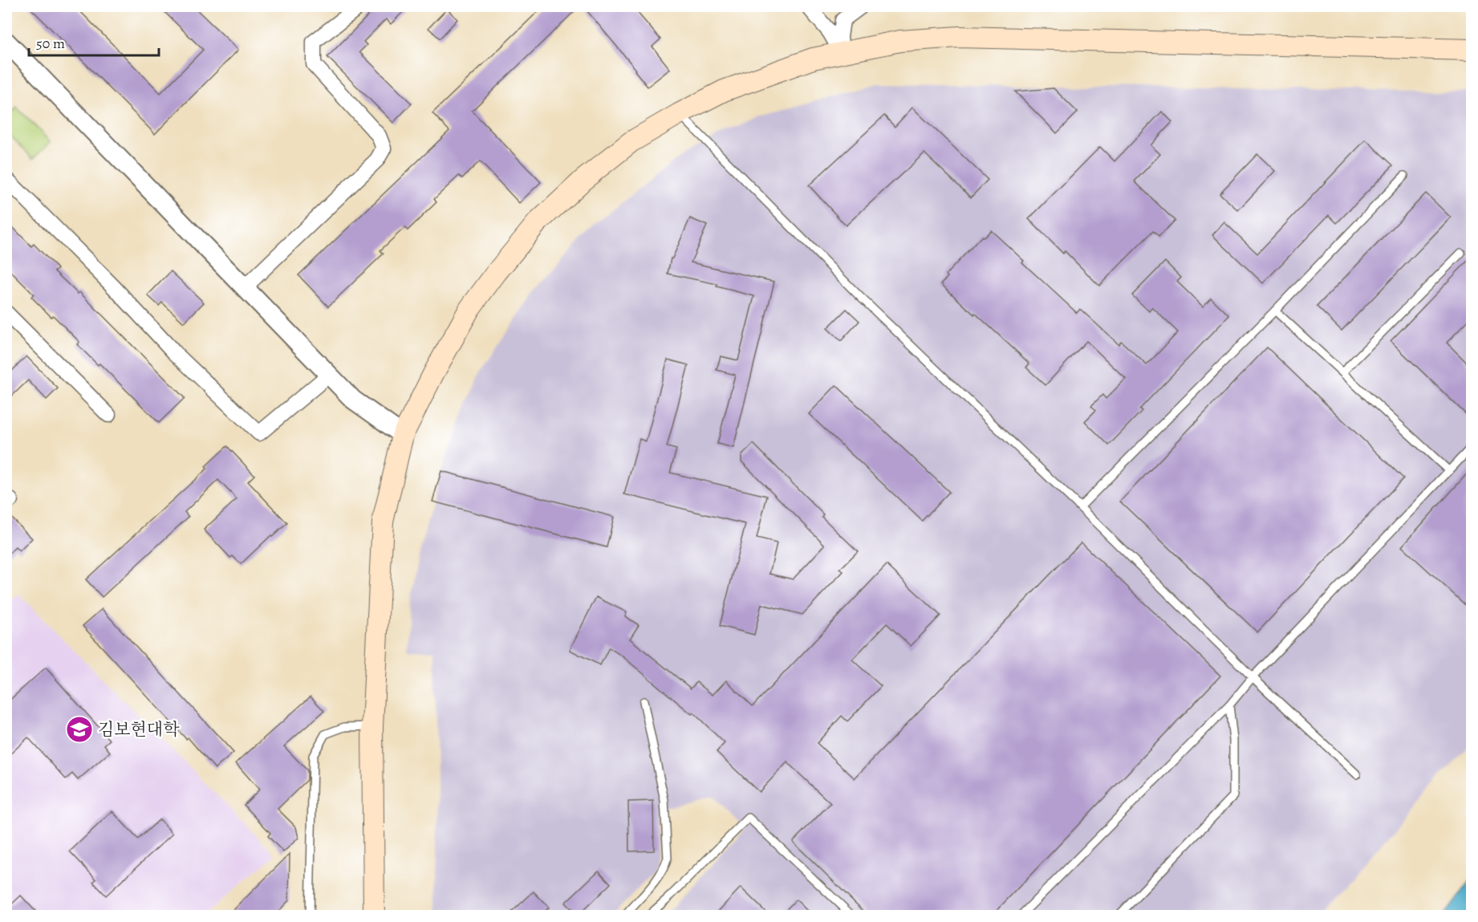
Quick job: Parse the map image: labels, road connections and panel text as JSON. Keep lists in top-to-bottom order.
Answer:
{
  "places": {
    "school or university": ["김보현대학"]
  },
  "scale_bar": "50 m"
}
